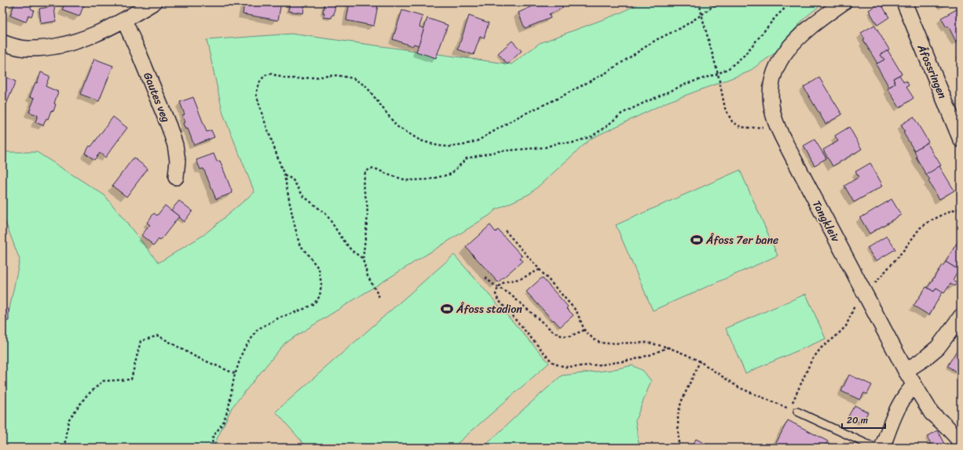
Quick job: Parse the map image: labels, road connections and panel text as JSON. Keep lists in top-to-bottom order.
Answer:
{
  "streets": {
    "street": ["Åfossringen", "Gautes veg", "Tangkleiv"]
  },
  "places": {
    "sports": ["Åfoss 7er bane", "Åfoss stadion"]
  },
  "scale_bar": "20 m"
}
